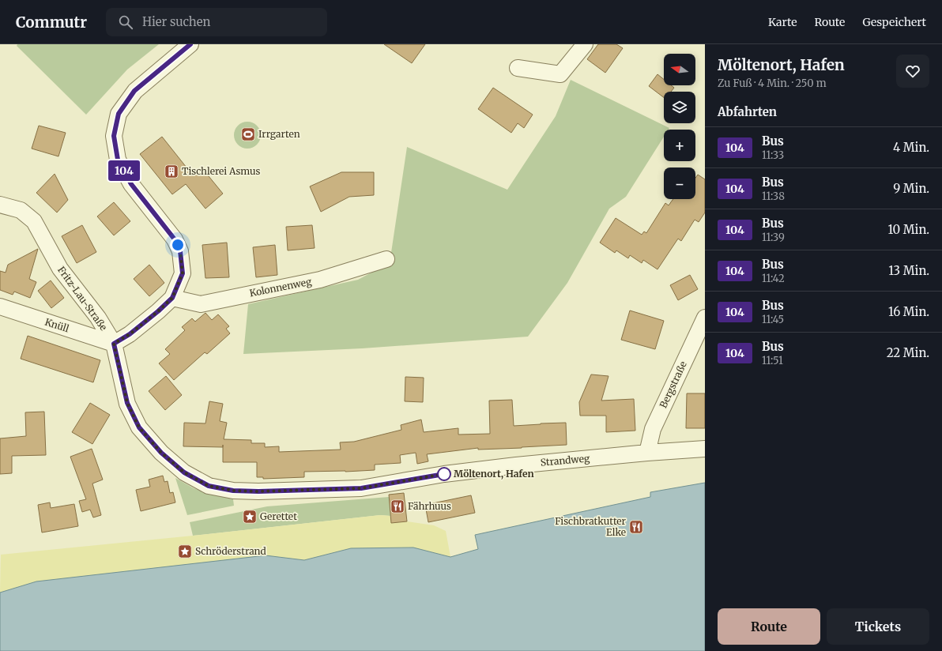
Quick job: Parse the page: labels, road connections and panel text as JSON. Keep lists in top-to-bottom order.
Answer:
{
  "streets": {
    "street": [
      "Kolonnenweg",
      "Fritz-Lau-Straße",
      "Knüll",
      "Bergstraße",
      "Strandweg"
    ]
  },
  "crossings": [
    ["Fritz-Lau-Straße", "Knüll"],
    ["Fritz-Lau-Straße", "Strandweg"],
    ["Bergstraße", "Strandweg"]
  ],
  "places": {
    "sports": ["Irrgarten"],
    "building": ["Tischlerei Asmus"],
    "other": ["Möltenort, Hafen"],
    "restaurant": ["Fährhuus", "Fischbratkutter Elke"],
    "place": ["Gerettet", "Schröderstrand"]
  },
  "lines": ["bus line 104"],
  "north": "left",
  "page": {
    "header": "Commutr",
    "search": "Hier suchen",
    "nav": ["Karte", "Route", "Gespeichert"],
    "on_map": "104",
    "heading": [
      ["Möltenort, Hafen", "Zu Fuß · 4 Min. · 250 m"],
      "Abfahrten"
    ],
    "map_buttons": ["+", "−"],
    "list": [
      {
        "mark": "104",
        "name": "Bus",
        "note": "11:33",
        "value": "4 Min."
      },
      {
        "mark": "104",
        "name": "Bus",
        "note": "11:38",
        "value": "9 Min."
      },
      {
        "mark": "104",
        "name": "Bus",
        "note": "11:39",
        "value": "10 Min."
      },
      {
        "mark": "104",
        "name": "Bus",
        "note": "11:42",
        "value": "13 Min."
      },
      {
        "mark": "104",
        "name": "Bus",
        "note": "11:45",
        "value": "16 Min."
      },
      {
        "mark": "104",
        "name": "Bus",
        "note": "11:51",
        "value": "22 Min."
      }
    ],
    "buttons": ["Route", "Tickets"]
  }
}
